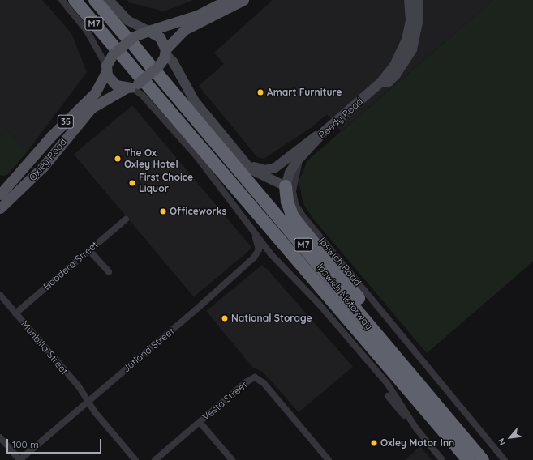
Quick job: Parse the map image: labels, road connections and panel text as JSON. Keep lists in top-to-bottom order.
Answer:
{
  "streets": {
    "highway": ["M7", "Ipswich Motorway"],
    "main road": ["Reedy Road", "35", "Oxley Road"],
    "street": [
      "Ipswich Road",
      "Boodera Street",
      "Munbilla Street",
      "Jutland Street",
      "Vesta Street"
    ]
  },
  "crossings": [
    ["Reedy Road", "Ipswich Road"],
    ["35", "Oxley Road"],
    ["35", "Ipswich Motorway"],
    ["Oxley Road", "Ipswich Motorway"],
    ["Boodera Street", "Munbilla Street"],
    ["Munbilla Street", "Jutland Street"]
  ],
  "places": [
    "Amart Furniture",
    "The Ox Oxley Hotel",
    "First Choice Liquor",
    "Officeworks",
    "National Storage",
    "Oxley Motor Inn"
  ],
  "scale_bar": "100 m",
  "north": "bottom left"
}
